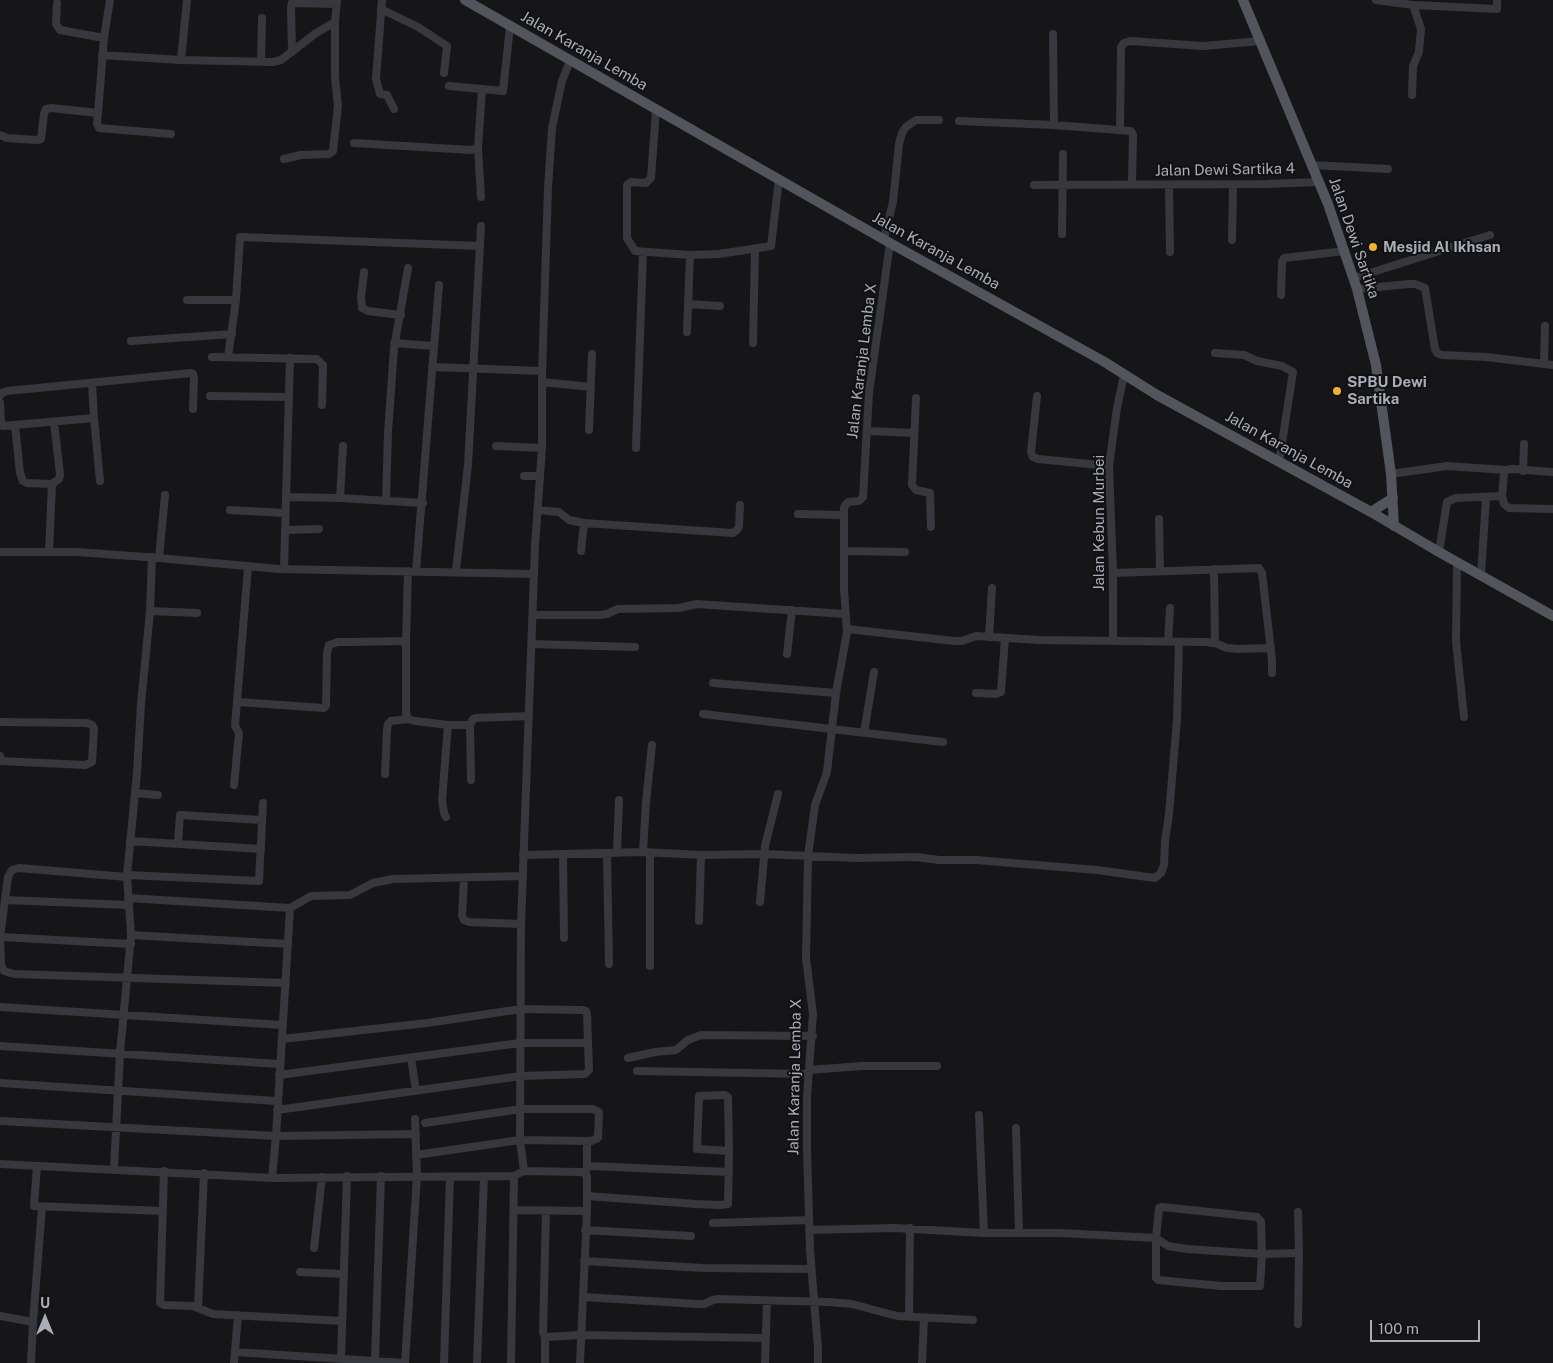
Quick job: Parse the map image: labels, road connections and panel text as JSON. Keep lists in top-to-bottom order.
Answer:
{
  "streets": {
    "main road": ["Jalan Karanja Lemba", "Jalan Dewi Sartika"],
    "street": ["Jalan Dewi Sartika 4", "Jalan Karanja Lemba X", "Jalan Kebun Murbei"]
  },
  "crossings": [
    ["Jalan Karanja Lemba", "Jalan Dewi Sartika"],
    ["Jalan Karanja Lemba", "Jalan Karanja Lemba X"],
    ["Jalan Karanja Lemba", "Jalan Kebun Murbei"],
    ["Jalan Dewi Sartika 4", "Jalan Dewi Sartika"]
  ],
  "places": ["Mesjid Al Ikhsan", "SPBU Dewi Sartika"],
  "scale_bar": "100 m",
  "north": "top"
}
